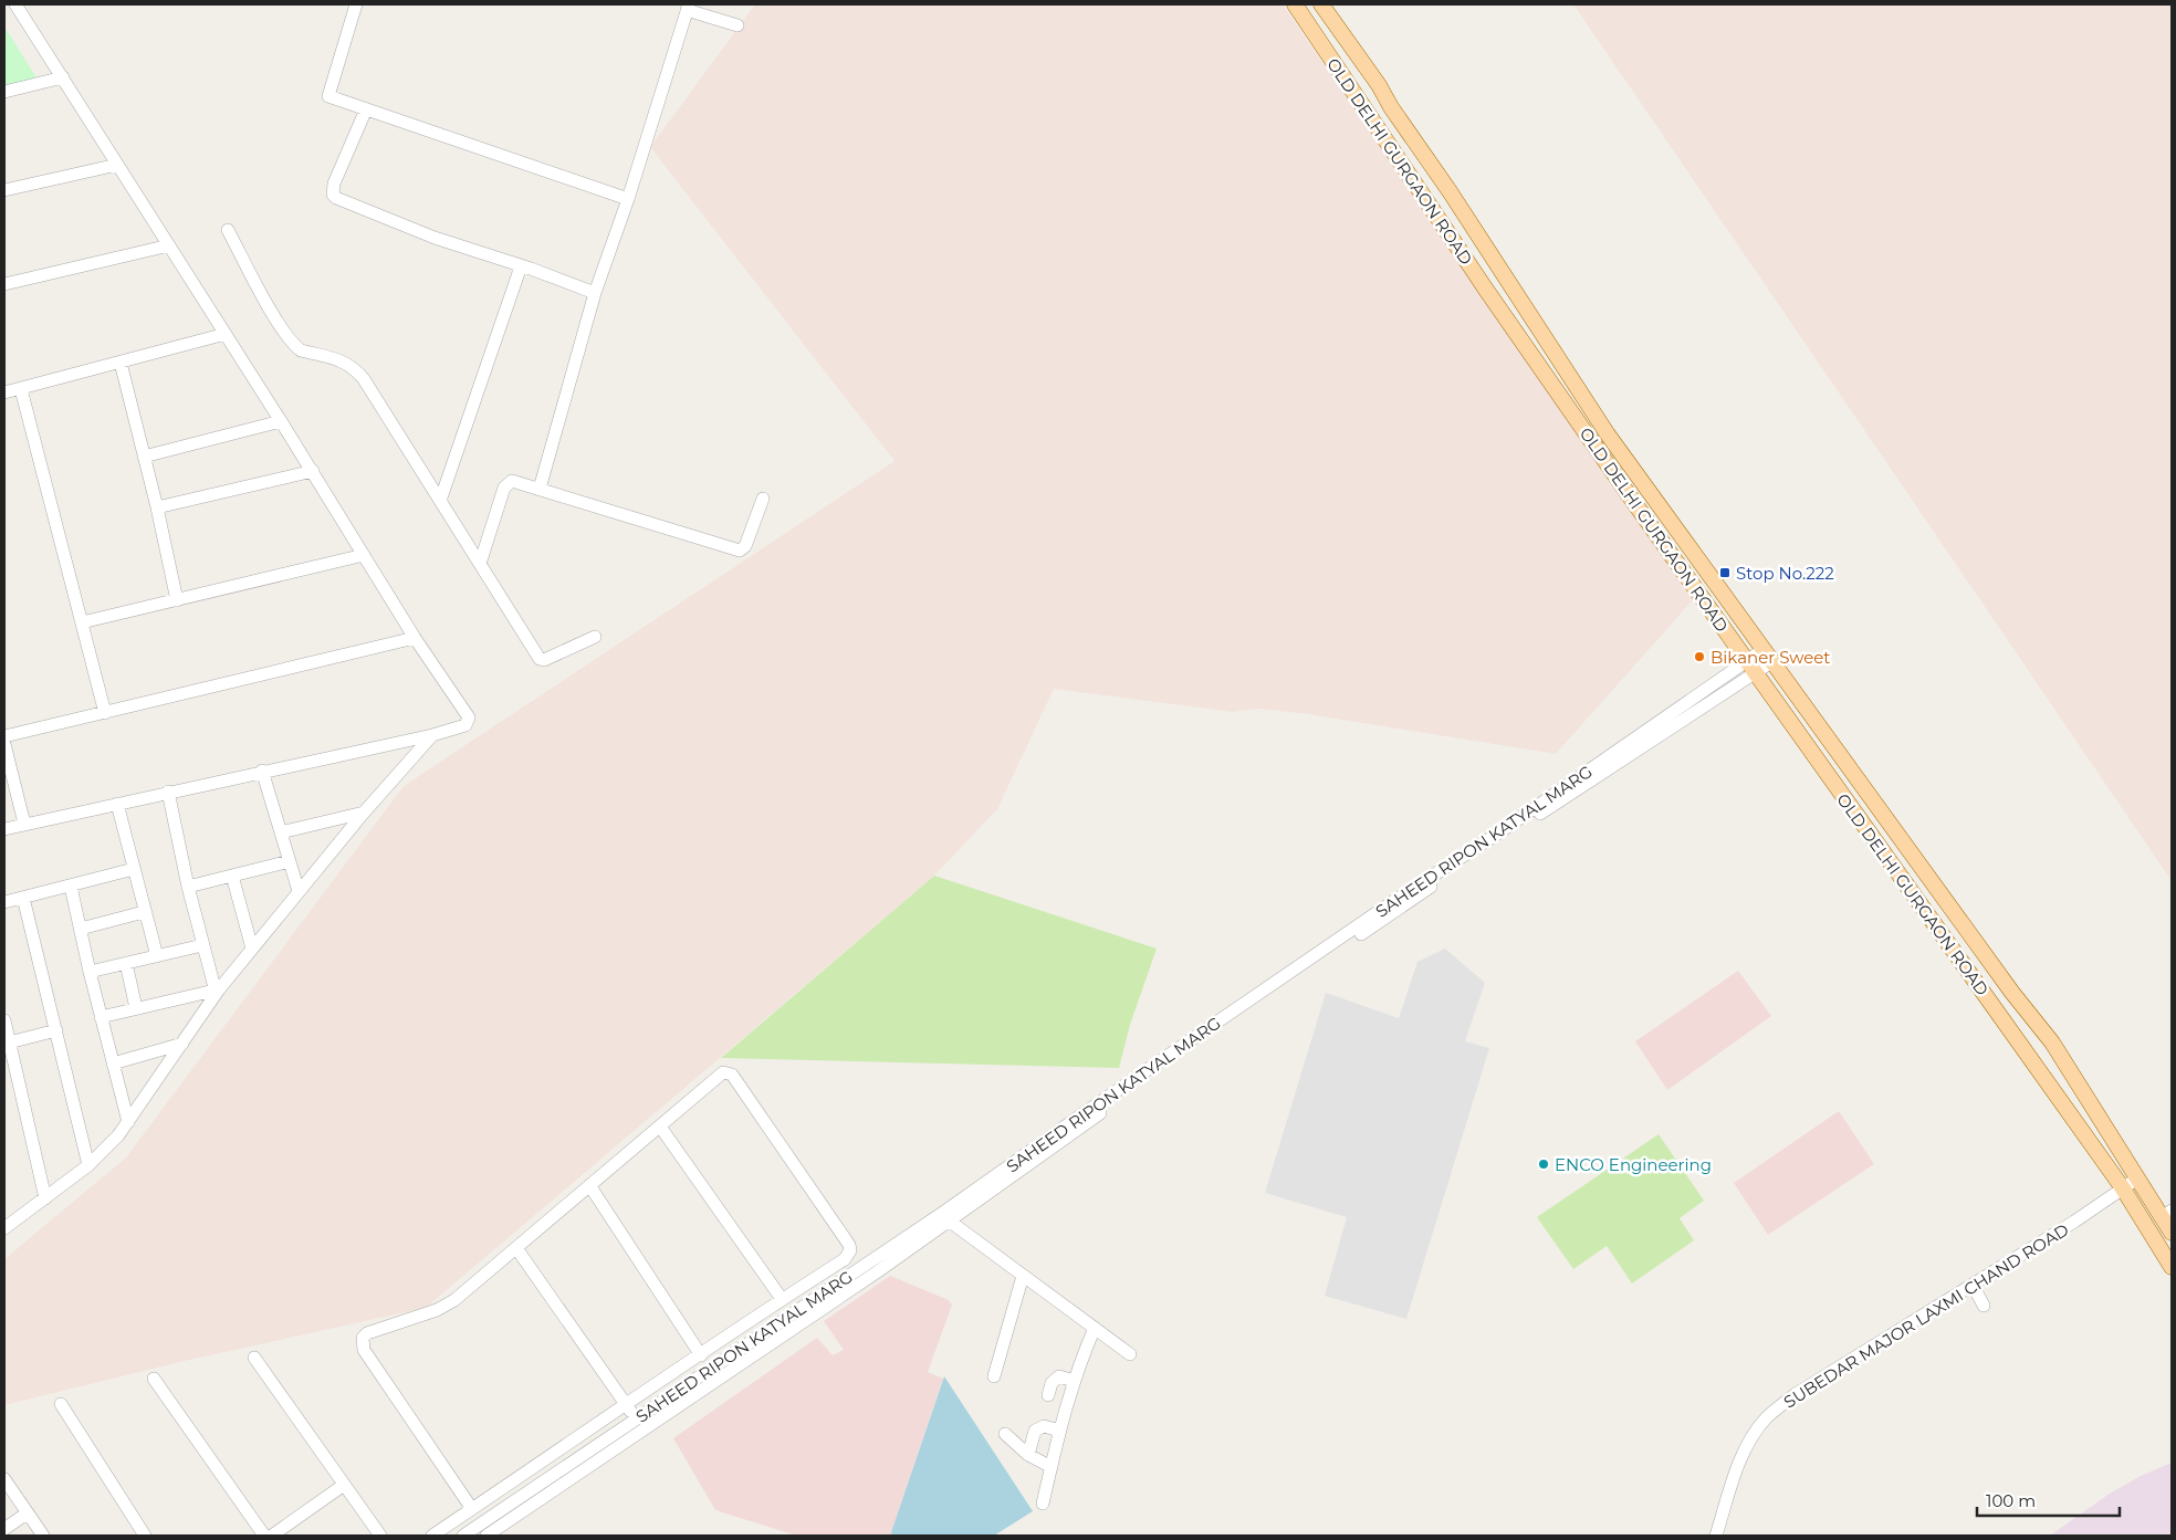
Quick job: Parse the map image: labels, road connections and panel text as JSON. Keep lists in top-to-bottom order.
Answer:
{
  "streets": {
    "main road": ["OLD DELHI GURGAON ROAD"],
    "street": ["SAHEED RIPON KATYAL MARG", "SUBEDAR MAJOR LAXMI CHAND ROAD"]
  },
  "crossings": [
    ["OLD DELHI GURGAON ROAD", "SAHEED RIPON KATYAL MARG"],
    ["OLD DELHI GURGAON ROAD", "SUBEDAR MAJOR LAXMI CHAND ROAD"]
  ],
  "places": {
    "transit": ["Stop No.222"],
    "other": ["Bikaner Sweet", "ENCO Engineering"]
  },
  "scale_bar": "100 m"
}
